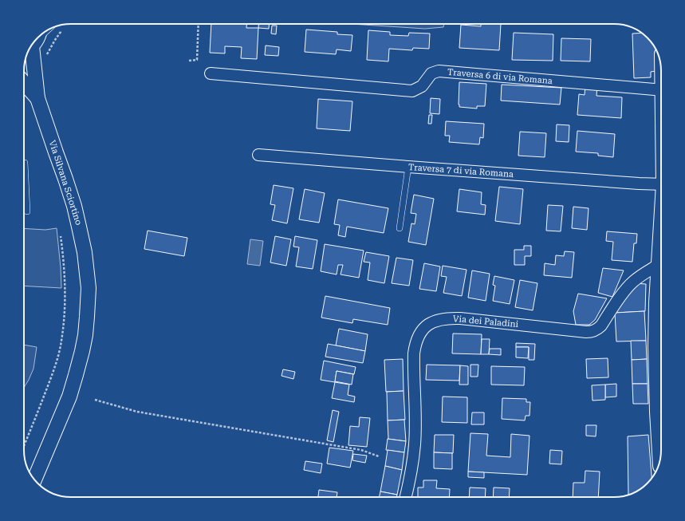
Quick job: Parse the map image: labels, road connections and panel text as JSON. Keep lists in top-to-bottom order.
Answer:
{
  "streets": {
    "street": [
      "Traversa 6 di via Romana",
      "Traversa 7 di via Romana",
      "Via Silvana Sciortino",
      "Via dei Paladini"
    ]
  }
}
